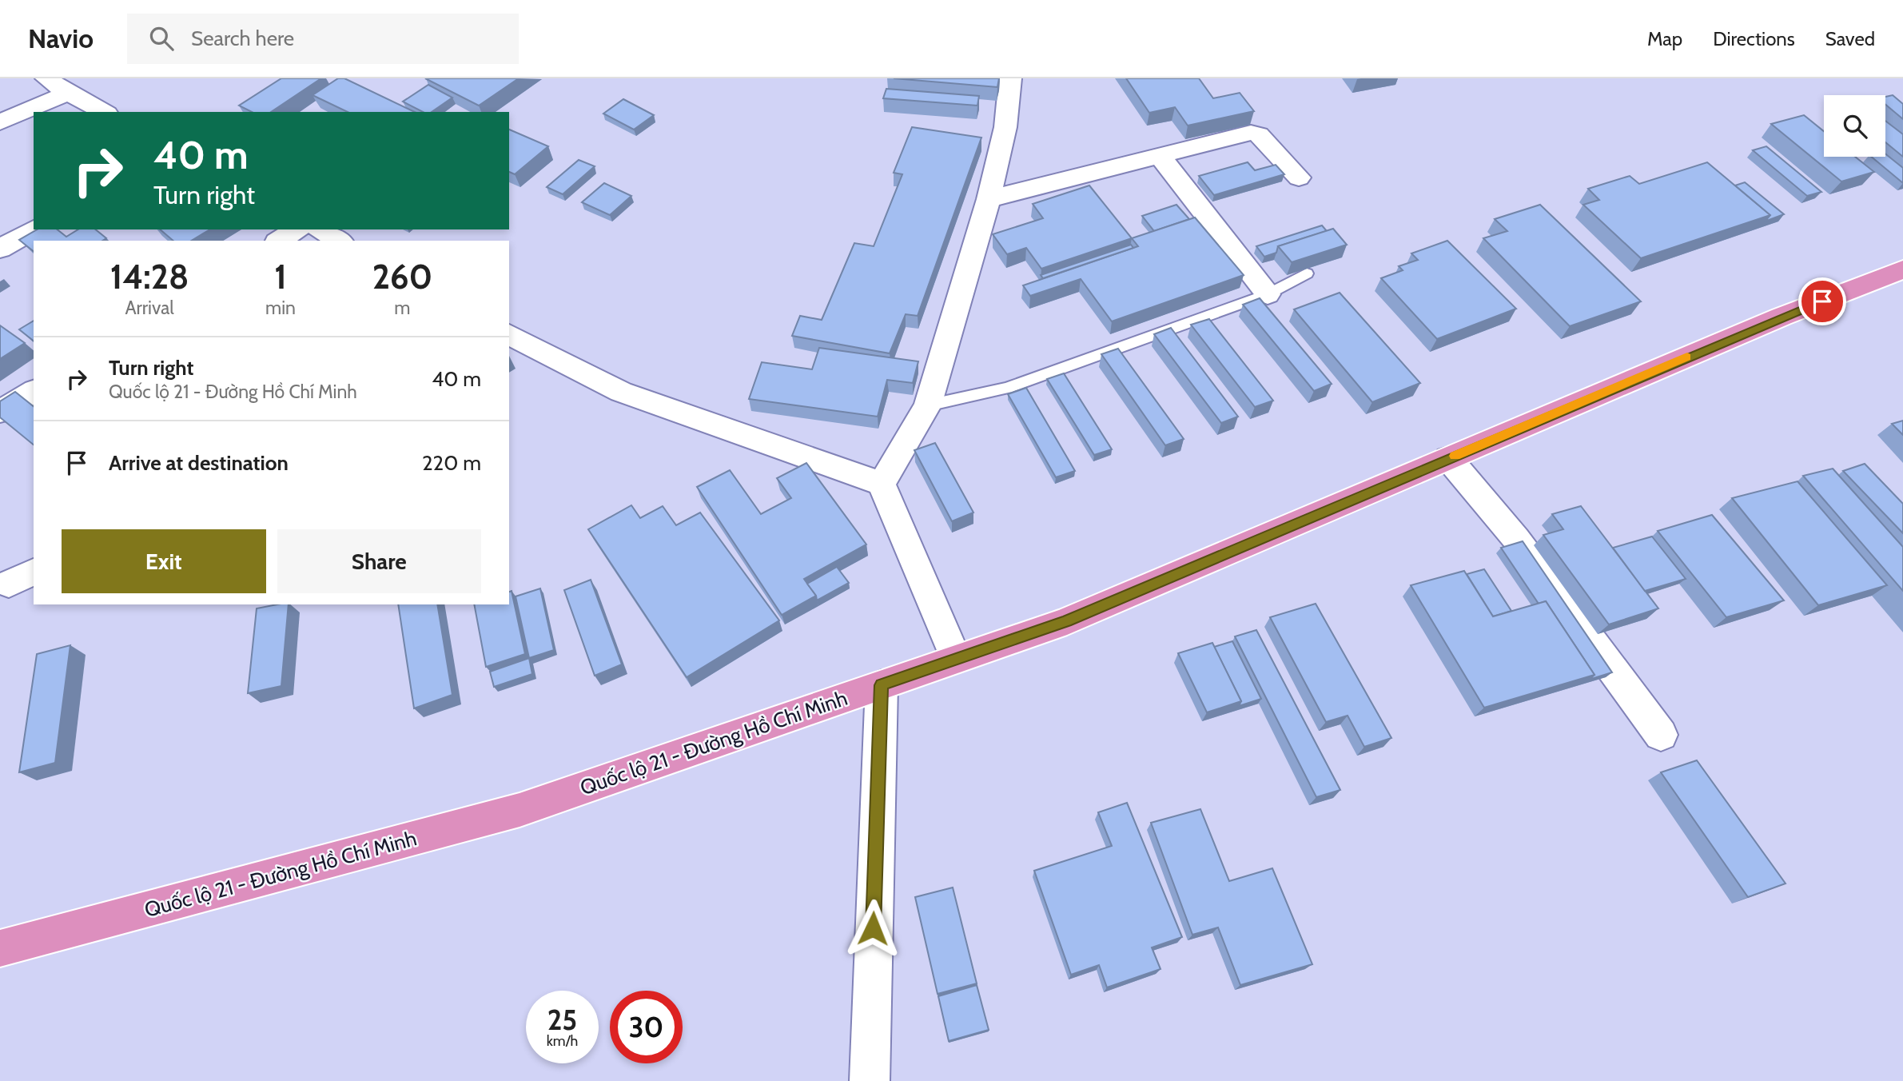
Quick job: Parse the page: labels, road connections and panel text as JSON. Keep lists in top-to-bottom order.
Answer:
{
  "streets": {
    "highway": ["Quốc lộ 21 - Đường Hồ Chí Minh"]
  },
  "page": {
    "header": "Navio",
    "search": "Search here",
    "nav": ["Map", "Directions", "Saved"],
    "turn": ["40 m", "Turn right"],
    "eta": [
      "14:28",
      "Arrival",
      "1",
      "min",
      "260",
      "m"
    ],
    "list": [
      {
        "name": "Turn right",
        "note": "Quốc lộ 21 - Đường Hồ Chí Minh",
        "value": "40 m"
      },
      {
        "name": "Arrive at destination",
        "value": "220 m"
      }
    ],
    "buttons": ["Exit", "Share"],
    "speed": "25 km/h",
    "limit": "30"
  }
}
